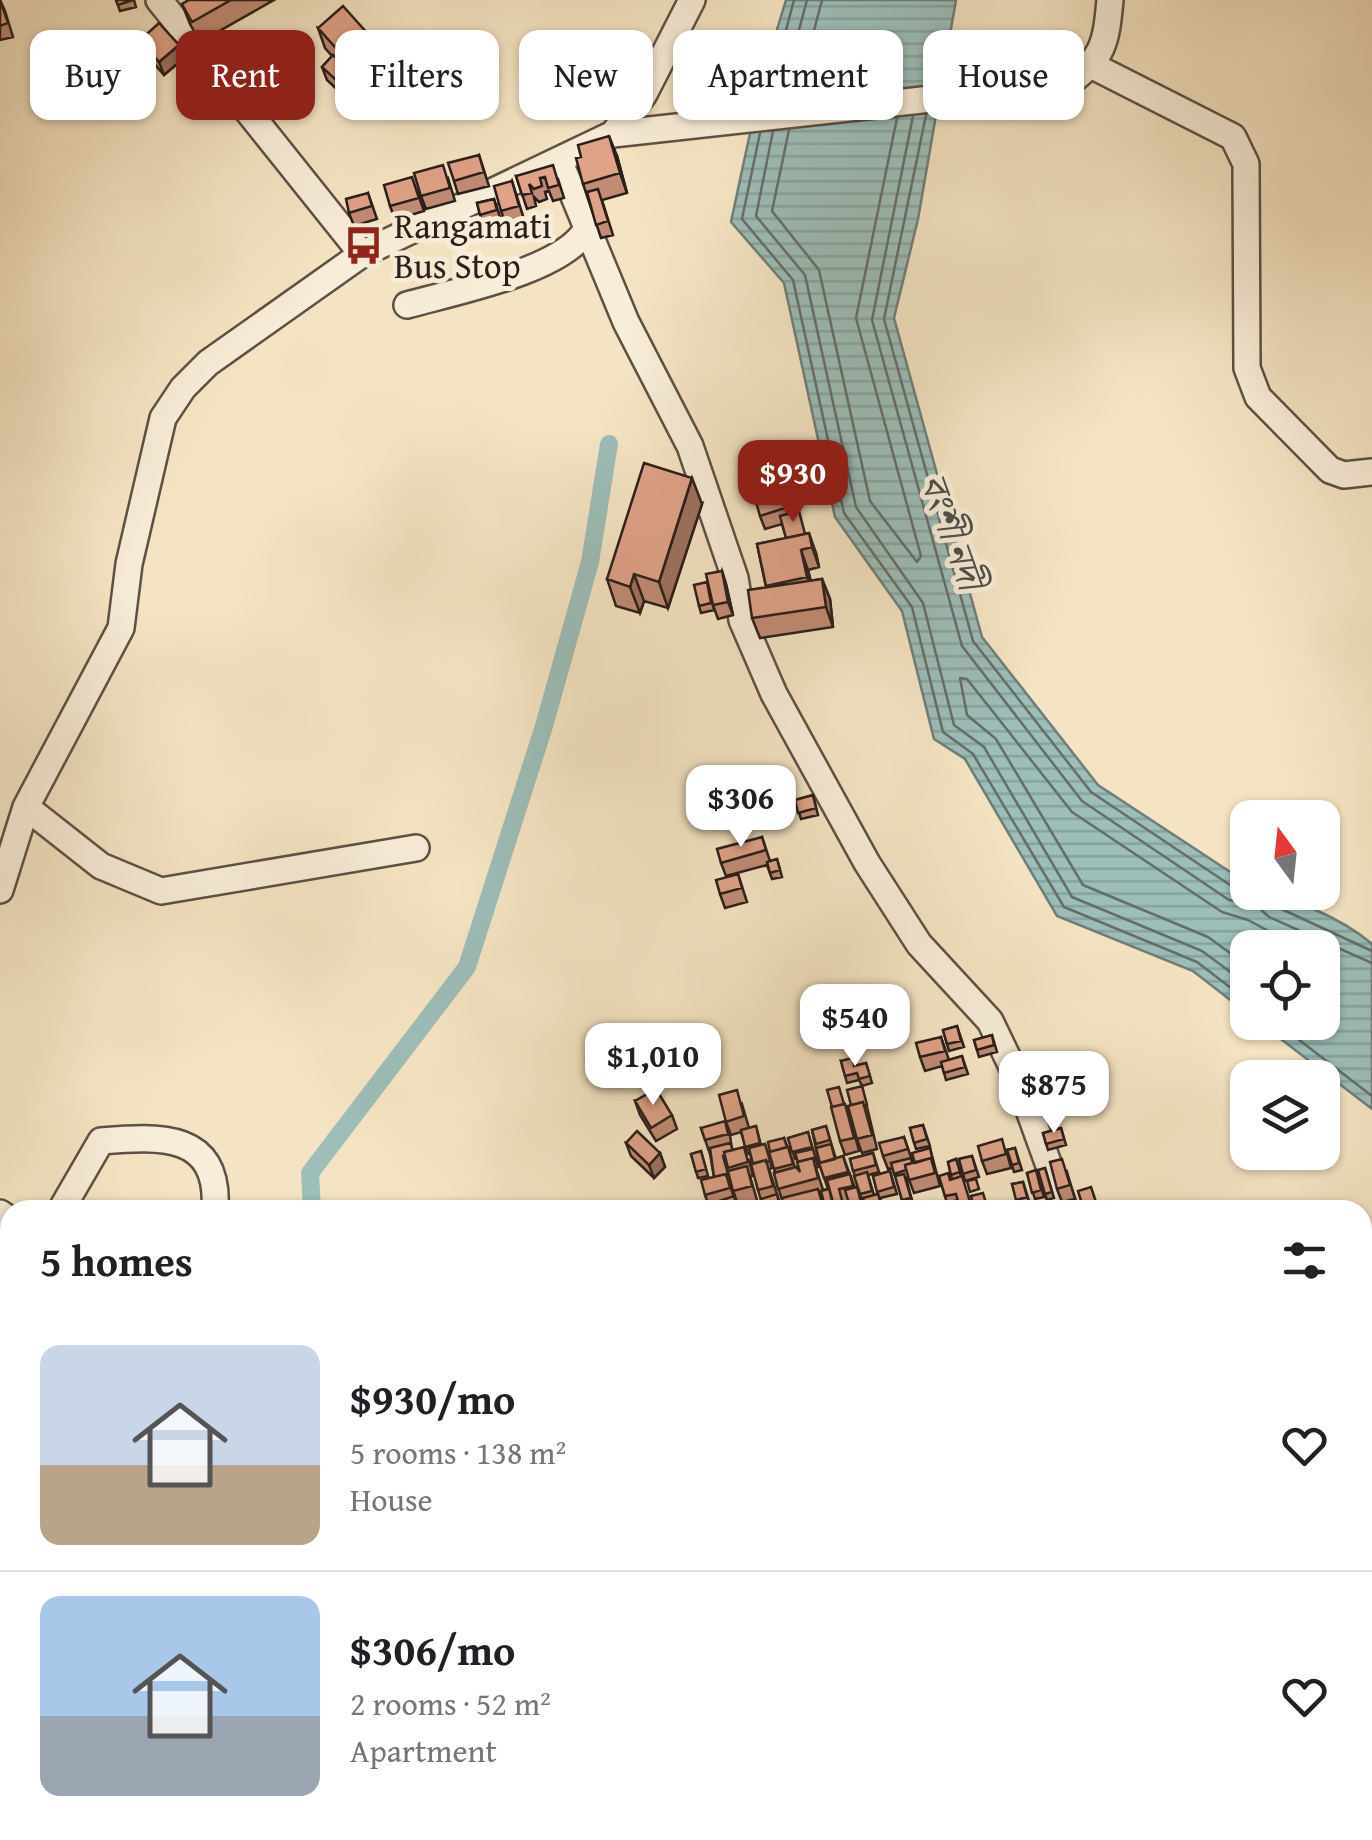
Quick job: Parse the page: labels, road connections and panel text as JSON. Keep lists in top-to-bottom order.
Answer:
{
  "water": ["বংশী নদী"],
  "places": {
    "bus stop": ["Rangamati Bus Stop"]
  },
  "north": "top",
  "page": {
    "chip": [
      "Buy",
      "Rent",
      "Filters",
      "New",
      "Apartment",
      "House"
    ],
    "price": [
      "$930",
      "$306",
      "$540",
      "$1,010",
      "$875"
    ],
    "heading": "5 homes",
    "list": [
      {
        "name": "$930/mo",
        "note": "5 rooms · 138 m² · House"
      },
      {
        "name": "$306/mo",
        "note": "2 rooms · 52 m² · Apartment"
      }
    ]
  }
}
